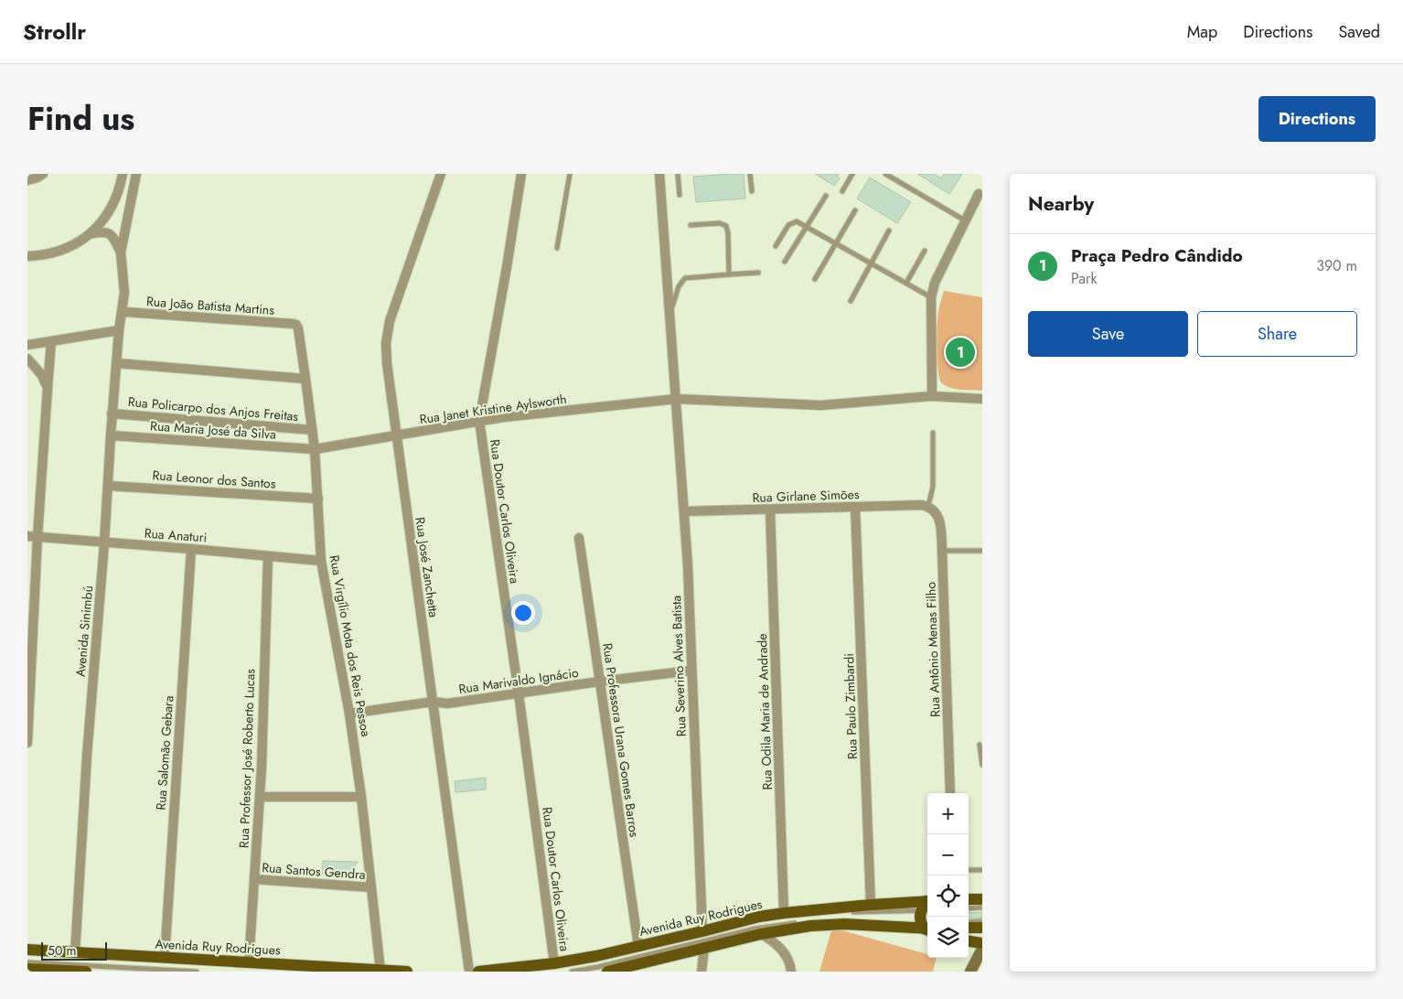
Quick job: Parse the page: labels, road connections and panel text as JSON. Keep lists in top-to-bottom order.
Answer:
{
  "streets": {
    "main road": ["Avenida Ruy Rodrigues"],
    "street": [
      "Rua João Batista Martins",
      "Rua Policarpo dos Anjos Freitas",
      "Rua Janet Kristine Aylsworth",
      "Rua Maria José da Silva",
      "Rua Leonor dos Santos",
      "Rua Girlane Simões",
      "Rua Doutor Carlos Oliveira",
      "Rua Anaturi",
      "Rua José Zanchetta",
      "Avenida Sinimbú",
      "Rua Virgílio Mota dos Reis Pessoa",
      "Rua Antônio Menas Filho",
      "Rua Severino Alves Batista",
      "Rua Marivaldo Ignácio",
      "Rua Paulo Zimbardi",
      "Rua Odila Maria de Andrade",
      "Rua Professora Urana Gomes Barros",
      "Rua Salomão Gebara",
      "Rua Professor José Roberto Lucas",
      "Rua Santos Gendra"
    ]
  },
  "crossings": [
    ["Rua João Batista Martins", "Avenida Sinimbú"],
    ["Rua João Batista Martins", "Rua Virgílio Mota dos Reis Pessoa"],
    ["Rua Policarpo dos Anjos Freitas", "Avenida Sinimbú"],
    ["Rua Policarpo dos Anjos Freitas", "Rua Virgílio Mota dos Reis Pessoa"],
    ["Rua Janet Kristine Aylsworth", "Rua Maria José da Silva"],
    ["Rua Janet Kristine Aylsworth", "Rua Doutor Carlos Oliveira"],
    ["Rua Janet Kristine Aylsworth", "Rua José Zanchetta"],
    ["Rua Janet Kristine Aylsworth", "Rua Virgílio Mota dos Reis Pessoa"],
    ["Rua Janet Kristine Aylsworth", "Rua Severino Alves Batista"],
    ["Rua Maria José da Silva", "Avenida Sinimbú"],
    ["Rua Maria José da Silva", "Rua Virgílio Mota dos Reis Pessoa"],
    ["Rua Leonor dos Santos", "Avenida Sinimbú"],
    ["Rua Leonor dos Santos", "Rua Virgílio Mota dos Reis Pessoa"],
    ["Rua Girlane Simões", "Rua Antônio Menas Filho"],
    ["Rua Girlane Simões", "Rua Severino Alves Batista"],
    ["Rua Girlane Simões", "Rua Paulo Zimbardi"],
    ["Rua Girlane Simões", "Rua Odila Maria de Andrade"],
    ["Rua Doutor Carlos Oliveira", "Rua Marivaldo Ignácio"],
    ["Rua Doutor Carlos Oliveira", "Avenida Ruy Rodrigues"],
    ["Rua Anaturi", "Avenida Sinimbú"],
    ["Rua Anaturi", "Rua Virgílio Mota dos Reis Pessoa"],
    ["Rua Anaturi", "Rua Salomão Gebara"],
    ["Rua Anaturi", "Rua Professor José Roberto Lucas"],
    ["Rua José Zanchetta", "Rua Marivaldo Ignácio"],
    ["Avenida Sinimbú", "Avenida Ruy Rodrigues"],
    ["Rua Virgílio Mota dos Reis Pessoa", "Rua Marivaldo Ignácio"],
    ["Rua Virgílio Mota dos Reis Pessoa", "Rua Santos Gendra"],
    ["Rua Virgílio Mota dos Reis Pessoa", "Avenida Ruy Rodrigues"],
    ["Rua Severino Alves Batista", "Rua Marivaldo Ignácio"],
    ["Rua Severino Alves Batista", "Avenida Ruy Rodrigues"],
    ["Rua Marivaldo Ignácio", "Rua Professora Urana Gomes Barros"],
    ["Rua Paulo Zimbardi", "Avenida Ruy Rodrigues"],
    ["Rua Odila Maria de Andrade", "Avenida Ruy Rodrigues"],
    ["Rua Professora Urana Gomes Barros", "Avenida Ruy Rodrigues"],
    ["Rua Salomão Gebara", "Avenida Ruy Rodrigues"],
    ["Rua Professor José Roberto Lucas", "Rua Santos Gendra"],
    ["Rua Professor José Roberto Lucas", "Avenida Ruy Rodrigues"]
  ],
  "scale_bar": "50 m",
  "page": {
    "header": "Strollr",
    "nav": ["Map", "Directions", "Saved"],
    "title": "Find us",
    "buttons": [
      "Directions",
      ["Save", "Share"]
    ],
    "heading": "Nearby",
    "list": [
      {
        "mark": "1",
        "name": "Praça Pedro Cândido",
        "note": "Park",
        "value": "390 m"
      }
    ],
    "pins": "1",
    "map_buttons": ["+", "−"],
    "scale": "50 m"
  }
}
